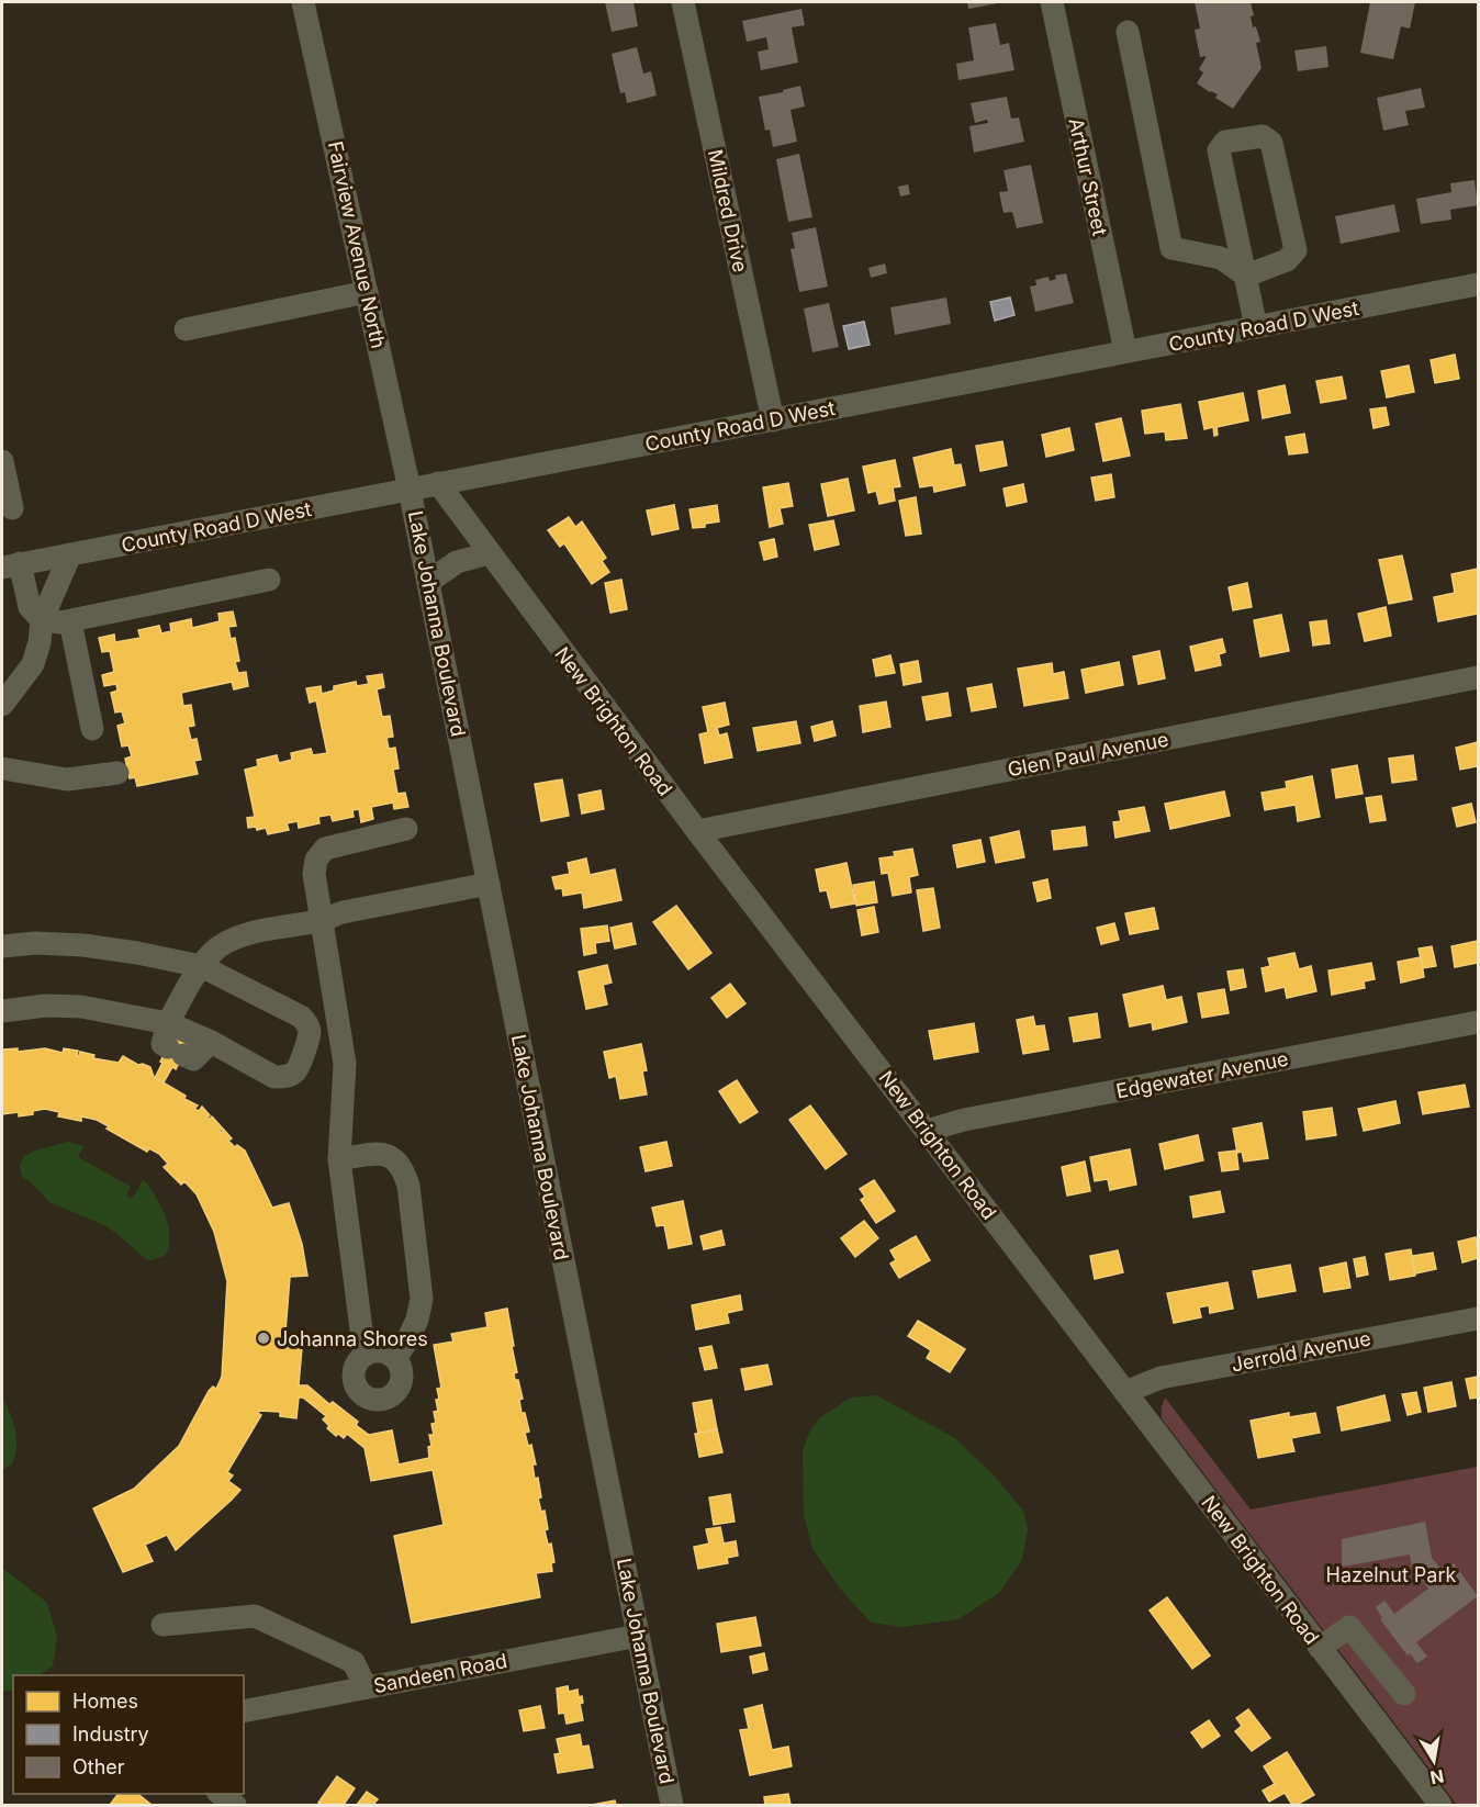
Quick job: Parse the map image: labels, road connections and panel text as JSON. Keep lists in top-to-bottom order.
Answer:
{
  "streets": {
    "street": [
      "Arthur Street",
      "Mildred Drive",
      "Fairview Avenue North",
      "County Road D West",
      "Lake Johanna Boulevard",
      "New Brighton Road",
      "Glen Paul Avenue",
      "Edgewater Avenue",
      "Jerrold Avenue",
      "Sandeen Road"
    ]
  },
  "crossings": [
    ["Arthur Street", "County Road D West"],
    ["Mildred Drive", "County Road D West"],
    ["Fairview Avenue North", "County Road D West"],
    ["Fairview Avenue North", "Lake Johanna Boulevard"],
    ["County Road D West", "Lake Johanna Boulevard"],
    ["County Road D West", "New Brighton Road"],
    ["Lake Johanna Boulevard", "Sandeen Road"],
    ["New Brighton Road", "Glen Paul Avenue"],
    ["New Brighton Road", "Edgewater Avenue"],
    ["New Brighton Road", "Jerrold Avenue"]
  ],
  "parks": ["Hazelnut Park"],
  "places": ["Johanna Shores"],
  "legend": ["Homes", "Industry", "Other"],
  "north": "bottom"
}
